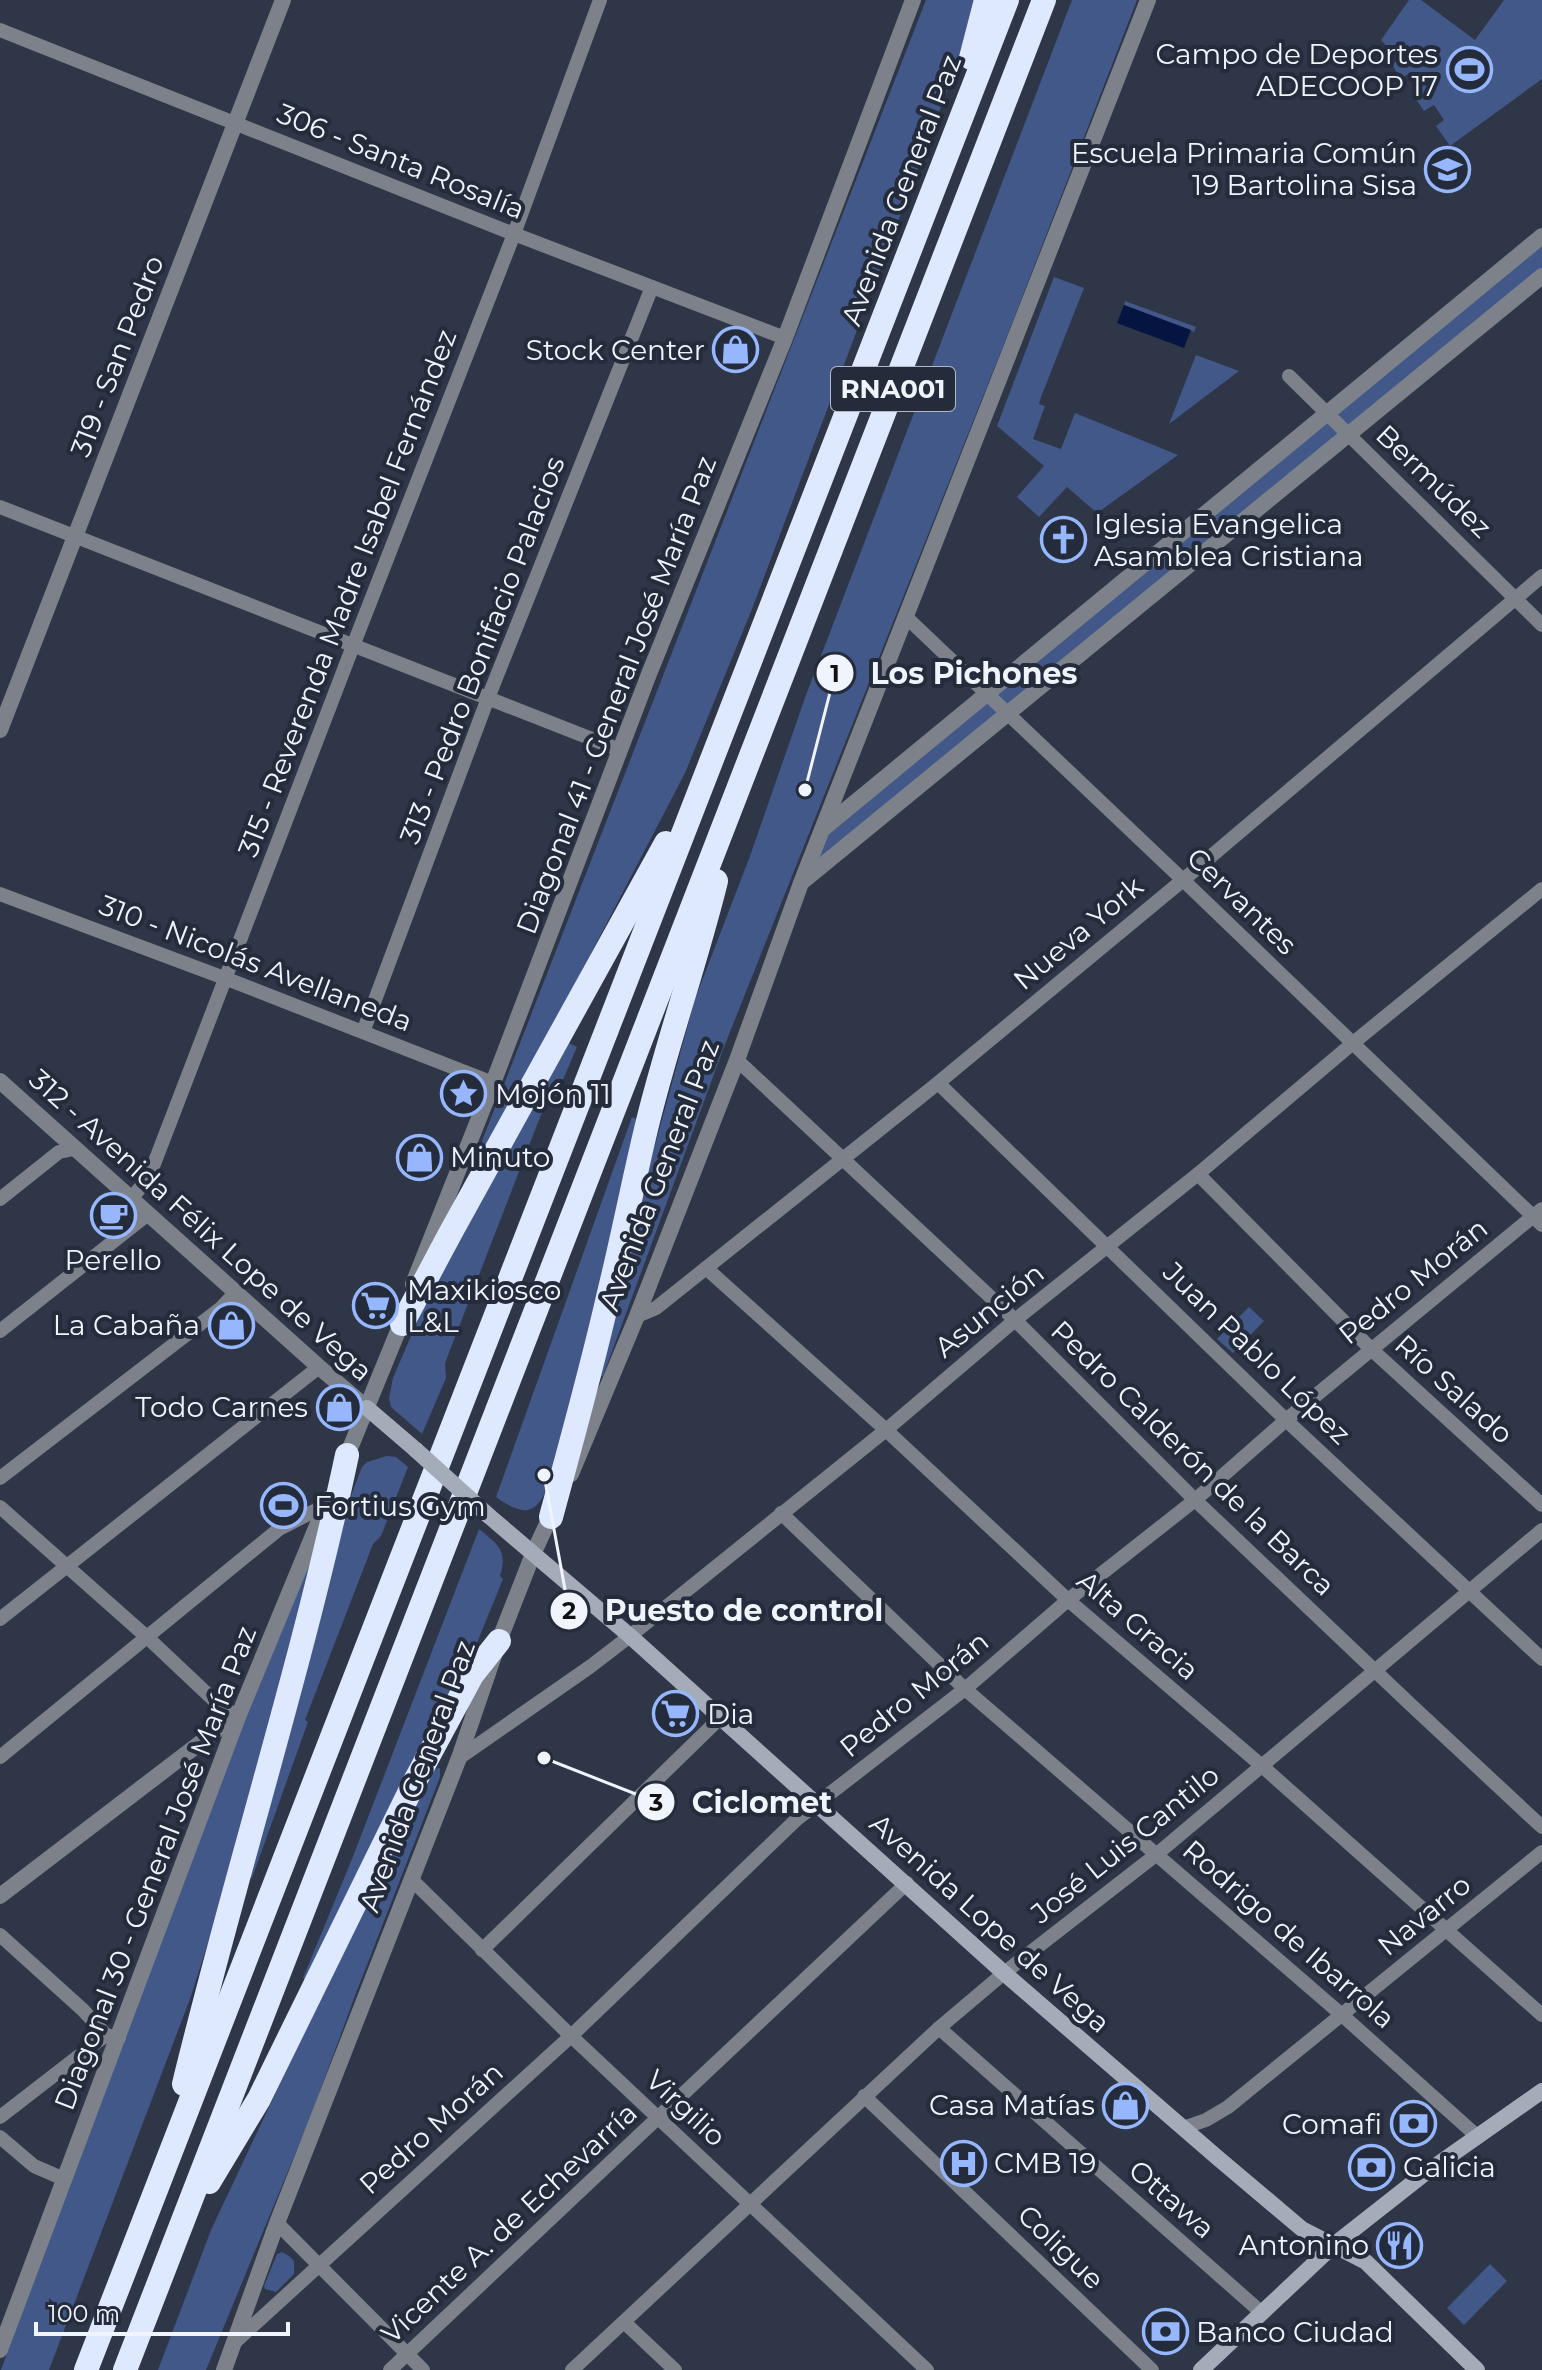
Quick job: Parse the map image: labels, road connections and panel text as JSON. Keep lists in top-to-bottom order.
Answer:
{
  "streets": {
    "highway": ["Avenida General Paz", "RNA001"],
    "main road": ["Avenida Lope de Vega"],
    "street": [
      "306 - Santa Rosalía",
      "319 - San Pedro",
      "Bermúdez",
      "315 - Reverenda Madre Isabel Fernández",
      "313 - Pedro Bonifacio Palacios",
      "Diagonal 41 - General José María Paz",
      "Cervantes",
      "Nueva York",
      "310 - Nicolás Avellaneda",
      "312 - Avenida Félix Lope de Vega",
      "Pedro Morán",
      "Asunción",
      "Juan Pablo López",
      "Río Salado",
      "Pedro Calderón de la Barca",
      "Alta Gracia",
      "José Luis Cantilo",
      "Diagonal 30 - General José María Paz",
      "Navarro",
      "Rodrigo de Ibarrola",
      "Virgilio",
      "Ottawa",
      "Vicente A. de Echevarría",
      "Coligue"
    ]
  },
  "crossings": [
    ["306 - Santa Rosalía", "319 - San Pedro"],
    ["306 - Santa Rosalía", "315 - Reverenda Madre Isabel Fernández"],
    ["306 - Santa Rosalía", "313 - Pedro Bonifacio Palacios"],
    ["306 - Santa Rosalía", "Diagonal 41 - General José María Paz"],
    ["Avenida General Paz", "Cervantes"],
    ["Avenida General Paz", "Nueva York"],
    ["Avenida General Paz", "Pedro Morán"],
    ["Avenida General Paz", "Asunción"],
    ["Avenida General Paz", "Pedro Calderón de la Barca"],
    ["Avenida General Paz", "Avenida Lope de Vega"],
    ["Avenida General Paz", "Virgilio"],
    ["Bermúdez", "Nueva York"],
    ["315 - Reverenda Madre Isabel Fernández", "310 - Nicolás Avellaneda"],
    ["315 - Reverenda Madre Isabel Fernández", "312 - Avenida Félix Lope de Vega"],
    ["313 - Pedro Bonifacio Palacios", "310 - Nicolás Avellaneda"],
    ["Diagonal 41 - General José María Paz", "310 - Nicolás Avellaneda"],
    ["Diagonal 41 - General José María Paz", "312 - Avenida Félix Lope de Vega"],
    ["Diagonal 41 - General José María Paz", "Diagonal 30 - General José María Paz"],
    ["Diagonal 41 - General José María Paz", "Avenida Lope de Vega"],
    ["Cervantes", "Nueva York"],
    ["Cervantes", "Pedro Morán"],
    ["Cervantes", "Asunción"],
    ["Nueva York", "Juan Pablo López"],
    ["Nueva York", "Pedro Calderón de la Barca"],
    ["Nueva York", "Alta Gracia"],
    ["312 - Avenida Félix Lope de Vega", "Diagonal 30 - General José María Paz"],
    ["312 - Avenida Félix Lope de Vega", "Avenida Lope de Vega"],
    ["Pedro Morán", "Juan Pablo López"],
    ["Pedro Morán", "Río Salado"],
    ["Pedro Morán", "Pedro Calderón de la Barca"],
    ["Pedro Morán", "Alta Gracia"],
    ["Pedro Morán", "Avenida Lope de Vega"],
    ["Pedro Morán", "Rodrigo de Ibarrola"],
    ["Pedro Morán", "Virgilio"],
    ["Asunción", "Juan Pablo López"],
    ["Asunción", "Río Salado"],
    ["Asunción", "Pedro Calderón de la Barca"],
    ["Asunción", "Alta Gracia"],
    ["Asunción", "Avenida Lope de Vega"],
    ["Asunción", "Rodrigo de Ibarrola"],
    ["Juan Pablo López", "José Luis Cantilo"],
    ["Pedro Calderón de la Barca", "José Luis Cantilo"],
    ["Alta Gracia", "José Luis Cantilo"],
    ["Alta Gracia", "Navarro"],
    ["José Luis Cantilo", "Avenida Lope de Vega"],
    ["José Luis Cantilo", "Rodrigo de Ibarrola"],
    ["José Luis Cantilo", "Virgilio"],
    ["José Luis Cantilo", "Ottawa"],
    ["José Luis Cantilo", "Coligue"],
    ["Diagonal 30 - General José María Paz", "Avenida Lope de Vega"],
    ["Navarro", "Avenida Lope de Vega"],
    ["Navarro", "Rodrigo de Ibarrola"],
    ["Avenida Lope de Vega", "Vicente A. de Echevarría"],
    ["Virgilio", "Vicente A. de Echevarría"]
  ],
  "places": {
    "sports": ["Campo de Deportes ADECOOP 17", "Fortius Gym"],
    "school or university": ["Escuela Primaria Común 19 Bartolina Sisa"],
    "shop": [
      "Stock Center",
      "Minuto",
      "La Cabaña",
      "Todo Carnes",
      "Casa Matías"
    ],
    "church": ["Iglesia Evangelica Asamblea Cristiana"],
    "other": ["Los Pichones", "Puesto de control", "Ciclomet"],
    "place": ["Mojón 11"],
    "cafe": ["Perello"],
    "supermarket": ["Maxikiosco L&L", "Dia"],
    "bank": ["Comafi", "Galicia", "Banco Ciudad"],
    "hospital": ["CMB 19"],
    "restaurant": ["Antonino"]
  },
  "scale_bar": "100 m"
}
